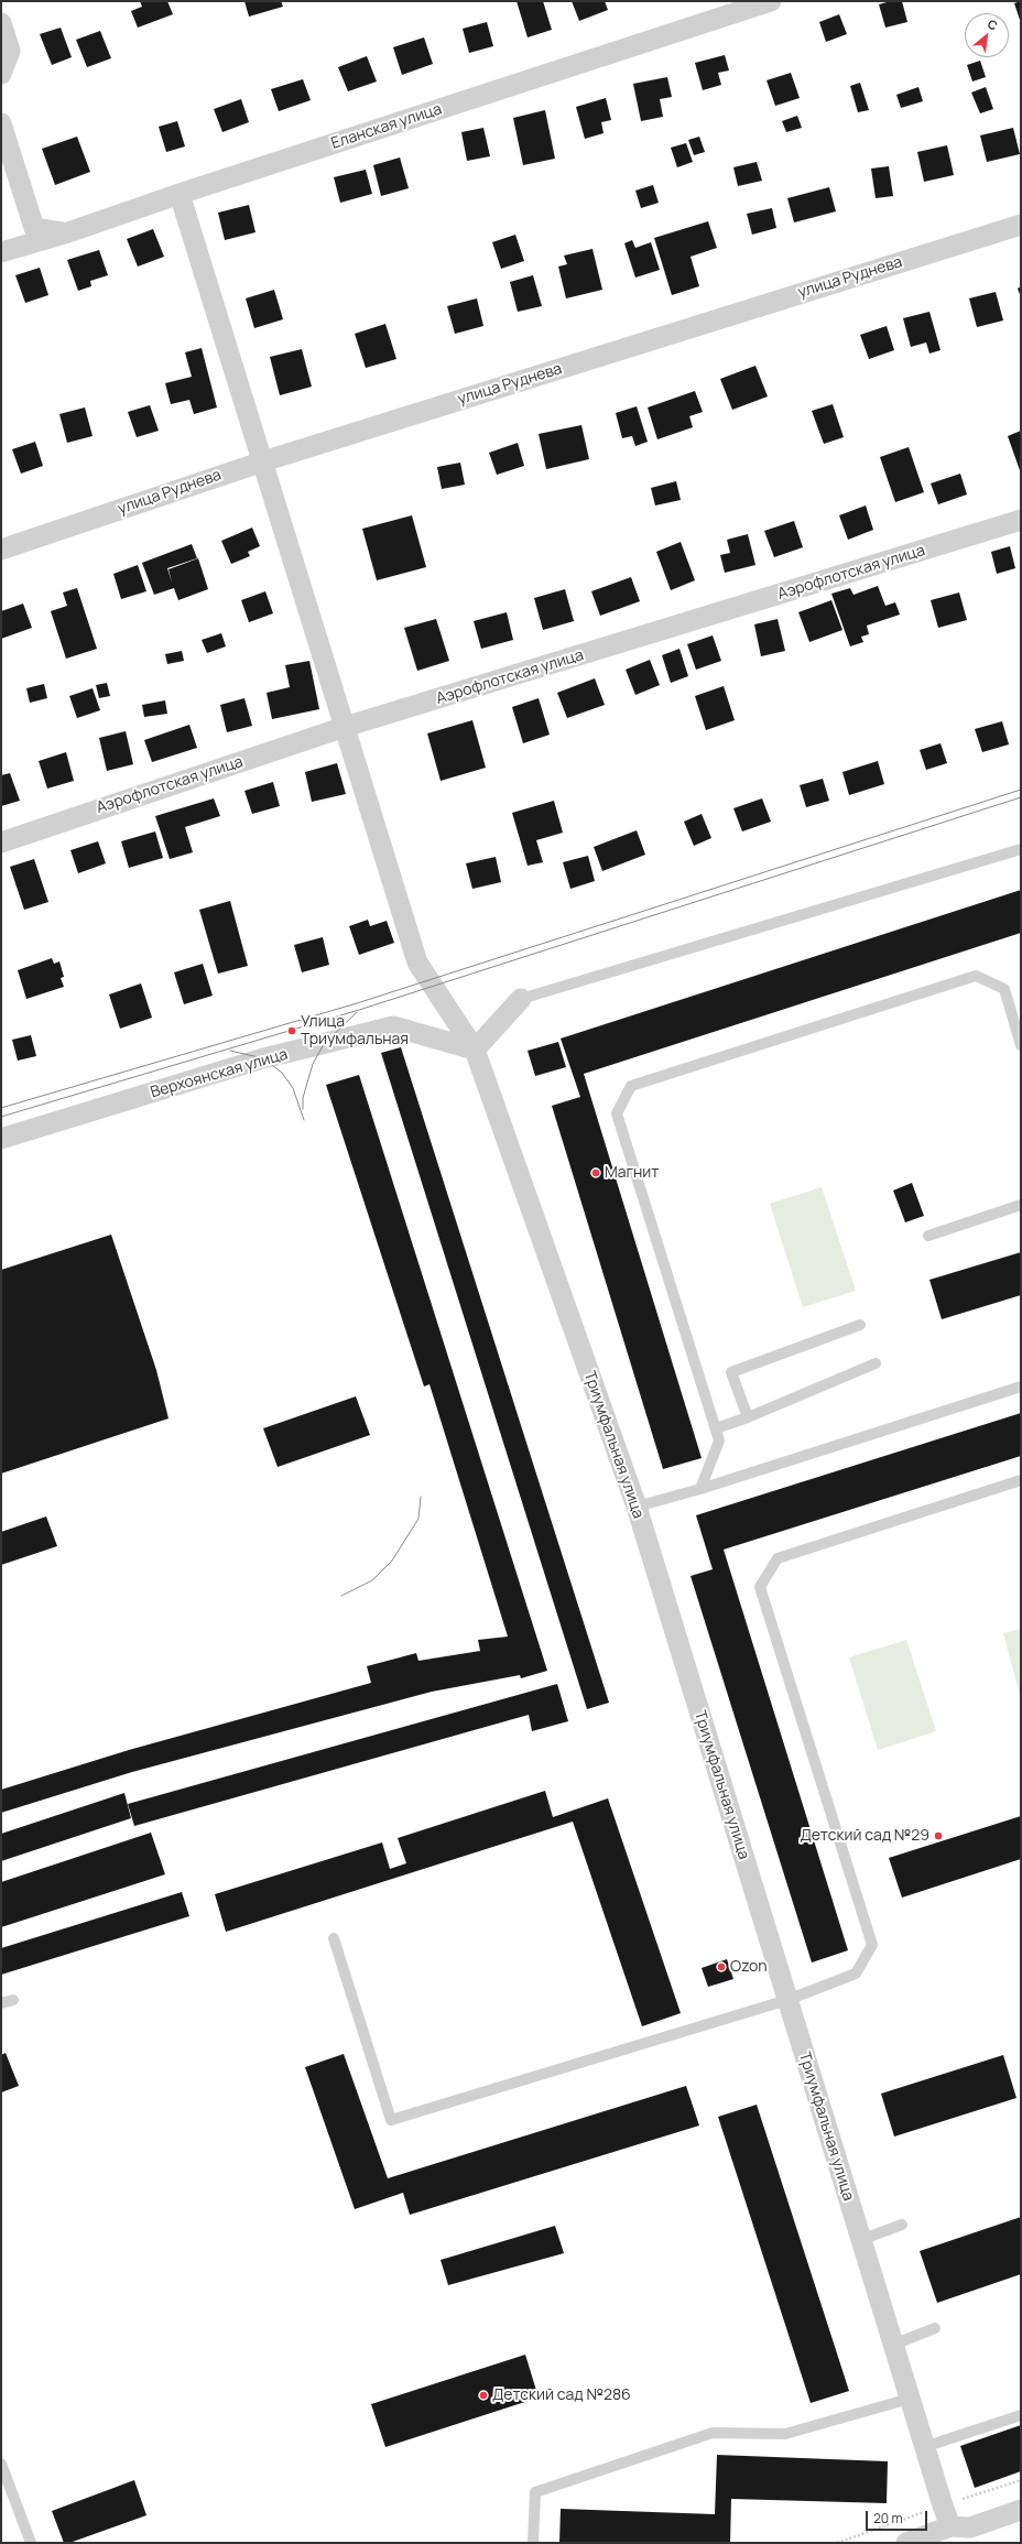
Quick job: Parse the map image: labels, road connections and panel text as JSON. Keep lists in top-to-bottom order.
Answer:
{
  "streets": {
    "street": [
      "Еланская улица",
      "улица Руднева",
      "Аэрофлотская улица",
      "Верхоянская улица",
      "Триумфальная улица"
    ]
  },
  "crossings": [
    ["Еланская улица", "Триумфальная улица"],
    ["улица Руднева", "Триумфальная улица"],
    ["Аэрофлотская улица", "Триумфальная улица"],
    ["Верхоянская улица", "Триумфальная улица"]
  ],
  "places": [
    "Улица Триумфальная",
    "Магнит",
    "Детский сад №29",
    "Ozon",
    "Детский сад №286"
  ],
  "scale_bar": "20 m",
  "north": "top right"
}
